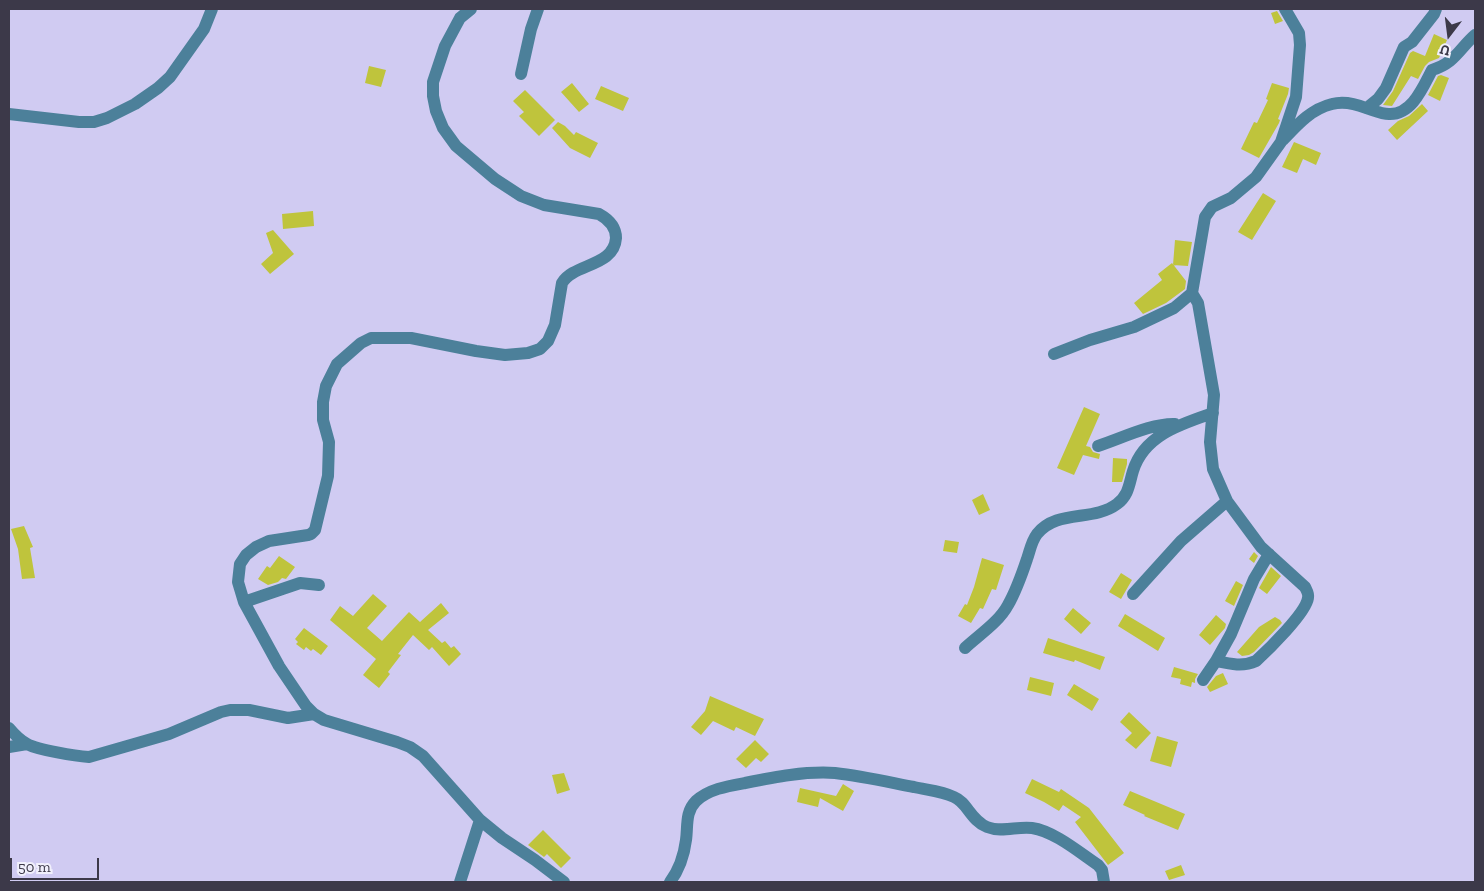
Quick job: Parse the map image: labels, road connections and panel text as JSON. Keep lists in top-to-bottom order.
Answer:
{
  "scale_bar": "50 m",
  "north": "bottom"
}
